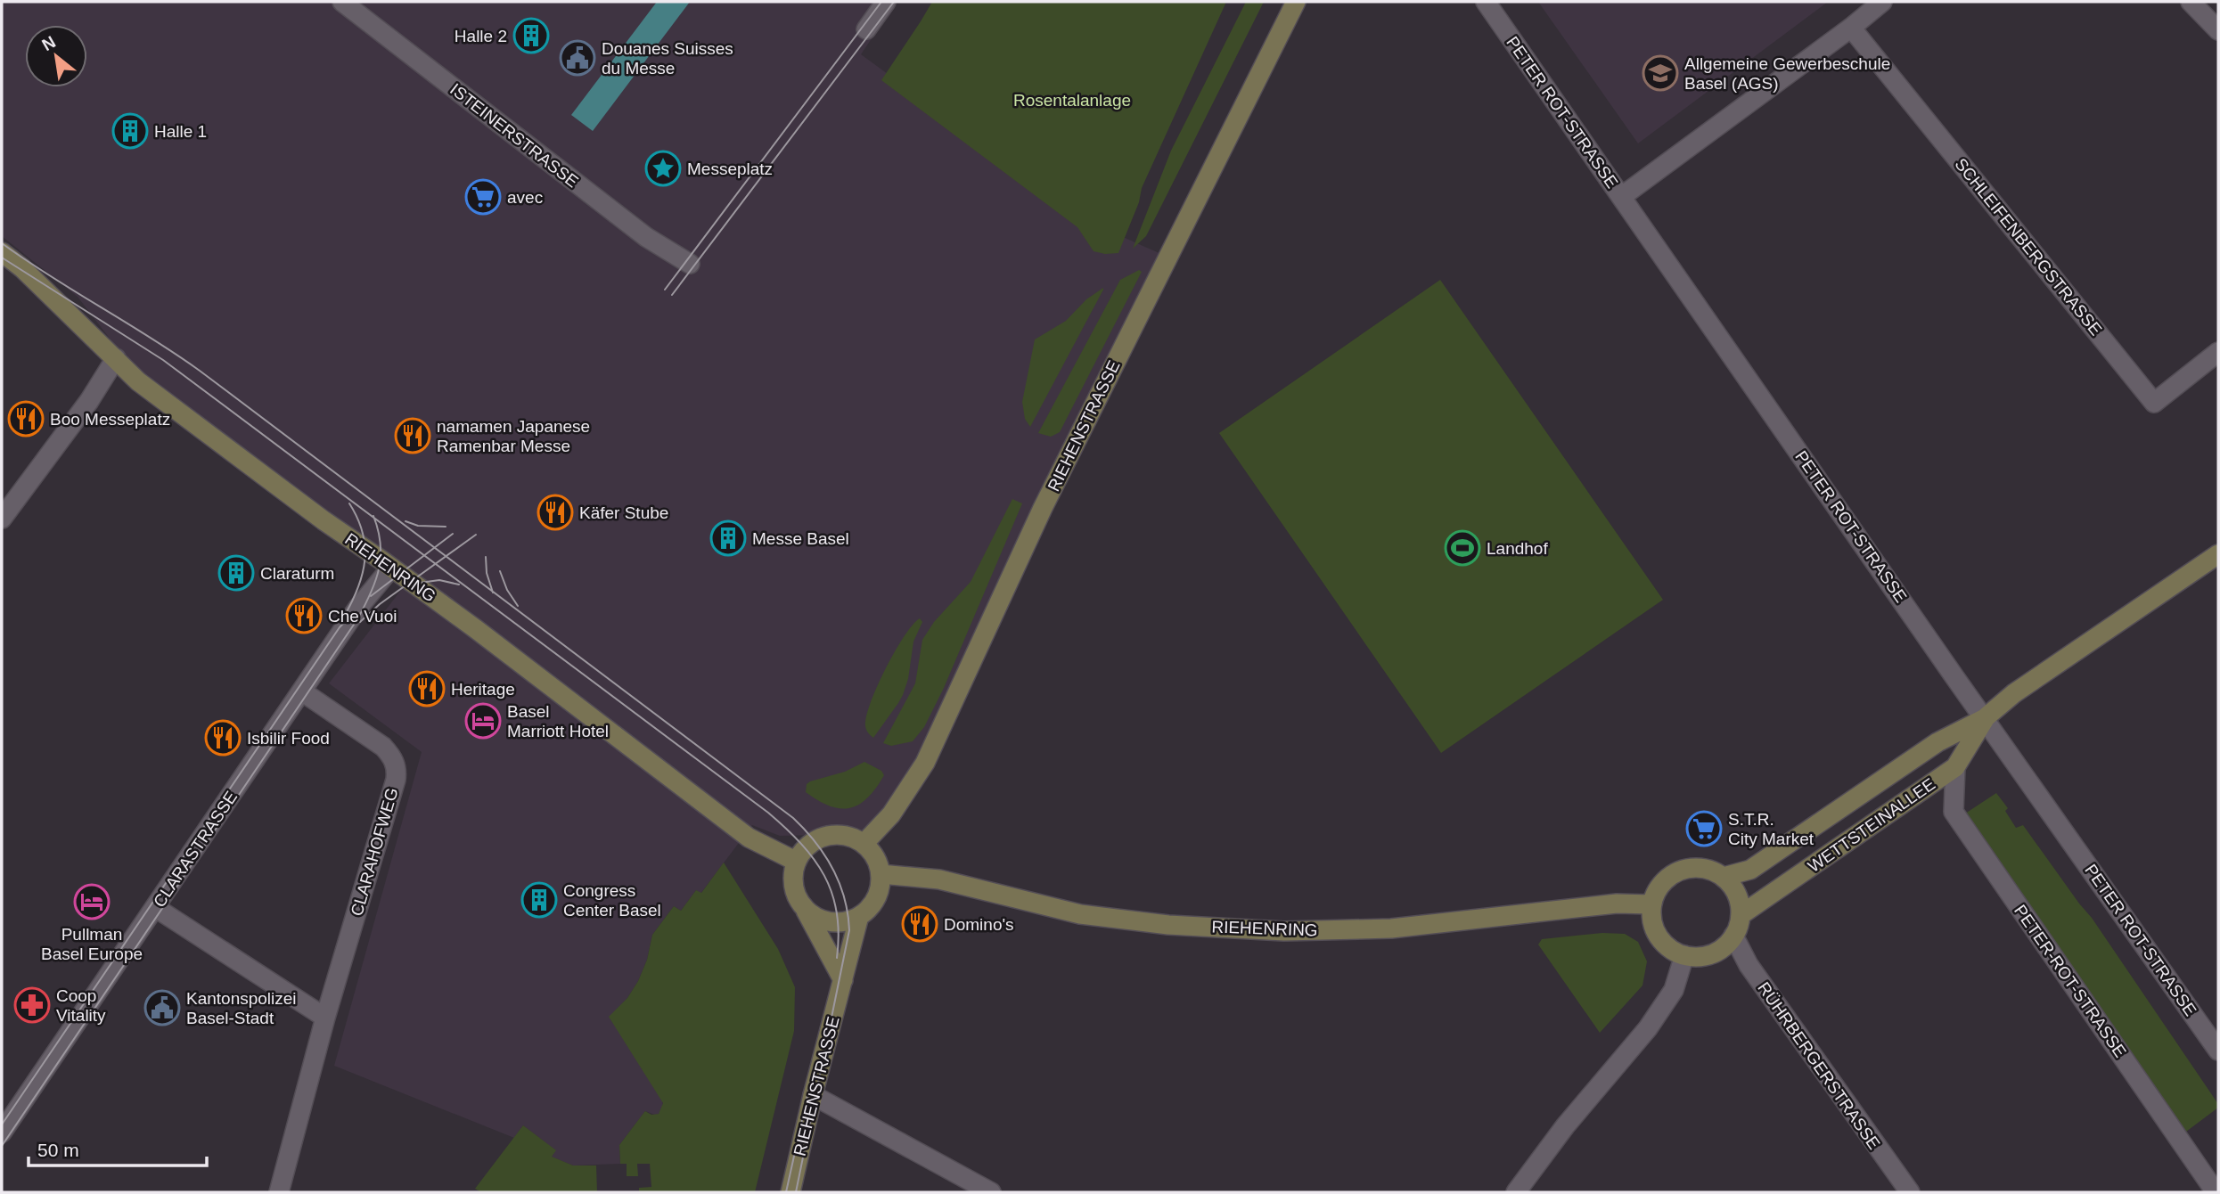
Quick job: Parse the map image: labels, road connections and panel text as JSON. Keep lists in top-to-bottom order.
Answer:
{
  "streets": {
    "main road": ["RIEHENSTRASSE", "RIEHENRING", "WETTSTEINALLEE"],
    "street": [
      "PETER ROT-STRASSE",
      "ISTEINERSTRASSE",
      "SCHLEIFENBERGSTRASSE",
      "CLARASTRASSE",
      "CLARAHOFWEG",
      "PETER-ROT-STRASSE",
      "RÜHRBERGERSTRASSE"
    ]
  },
  "crossings": [
    ["PETER ROT-STRASSE", "WETTSTEINALLEE"],
    ["RIEHENSTRASSE", "RIEHENRING"],
    ["RIEHENRING", "WETTSTEINALLEE"],
    ["RIEHENRING", "CLARASTRASSE"],
    ["RIEHENRING", "RÜHRBERGERSTRASSE"],
    ["WETTSTEINALLEE", "PETER-ROT-STRASSE"],
    ["WETTSTEINALLEE", "RÜHRBERGERSTRASSE"],
    ["CLARASTRASSE", "CLARAHOFWEG"]
  ],
  "parks": ["Rosentalanlage"],
  "places": {
    "building": [
      "Halle 2",
      "Halle 1",
      "Messe Basel",
      "Claraturm",
      "Congress Center Basel"
    ],
    "public building": ["Douanes Suisses du Messe", "Kantonspolizei Basel-Stadt"],
    "school or university": ["Allgemeine Gewerbeschule Basel (AGS)"],
    "place": ["Messeplatz"],
    "supermarket": ["avec", "S.T.R. City Market"],
    "restaurant": [
      "Boo Messeplatz",
      "namamen Japanese Ramenbar Messe",
      "Käfer Stube",
      "Che Vuoi",
      "Heritage",
      "Isbilir Food",
      "Domino's"
    ],
    "sports": ["Landhof"],
    "hotel": ["Basel Marriott Hotel", "Pullman Basel Europe"],
    "pharmacy": ["Coop Vitality"]
  },
  "scale_bar": "50 m",
  "north": "top left"
}
